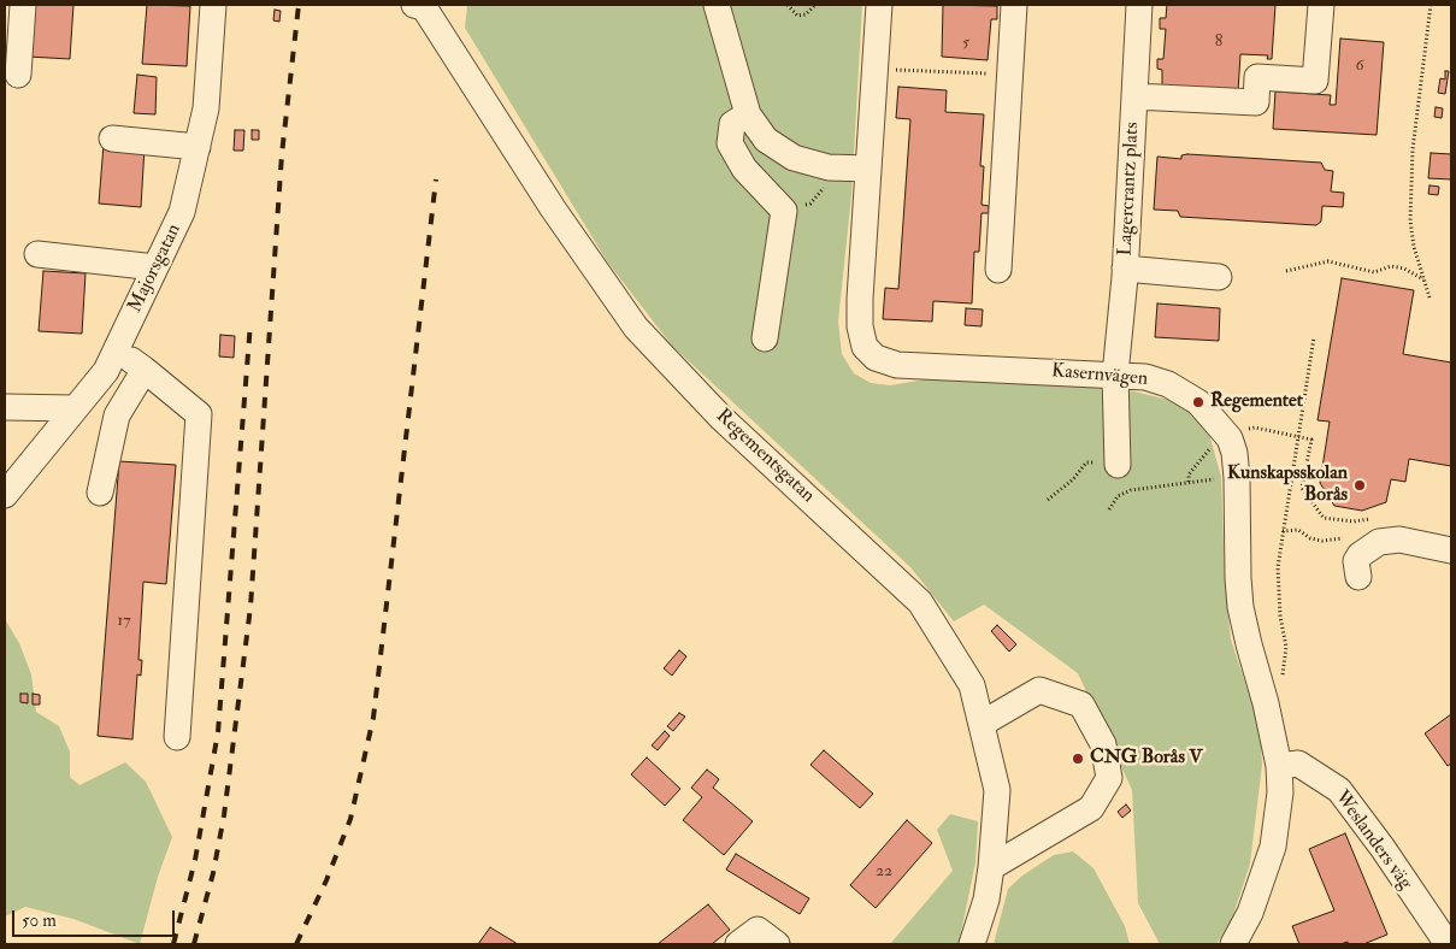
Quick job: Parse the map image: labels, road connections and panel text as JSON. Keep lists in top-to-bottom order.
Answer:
{
  "streets": {
    "street": [
      "Lagercrantz plats",
      "Majorsgatan",
      "Kasernvägen",
      "Regementsgatan",
      "Weslanders väg"
    ]
  },
  "crossings": [
    ["Lagercrantz plats", "Kasernvägen"],
    ["Kasernvägen", "Weslanders väg"]
  ],
  "places": ["Regementet", "Kunskapsskolan Borås", "CNG Borås V"],
  "house_numbers": [
    "8",
    "5",
    "6",
    "17",
    "22"
  ],
  "scale_bar": "50 m"
}
